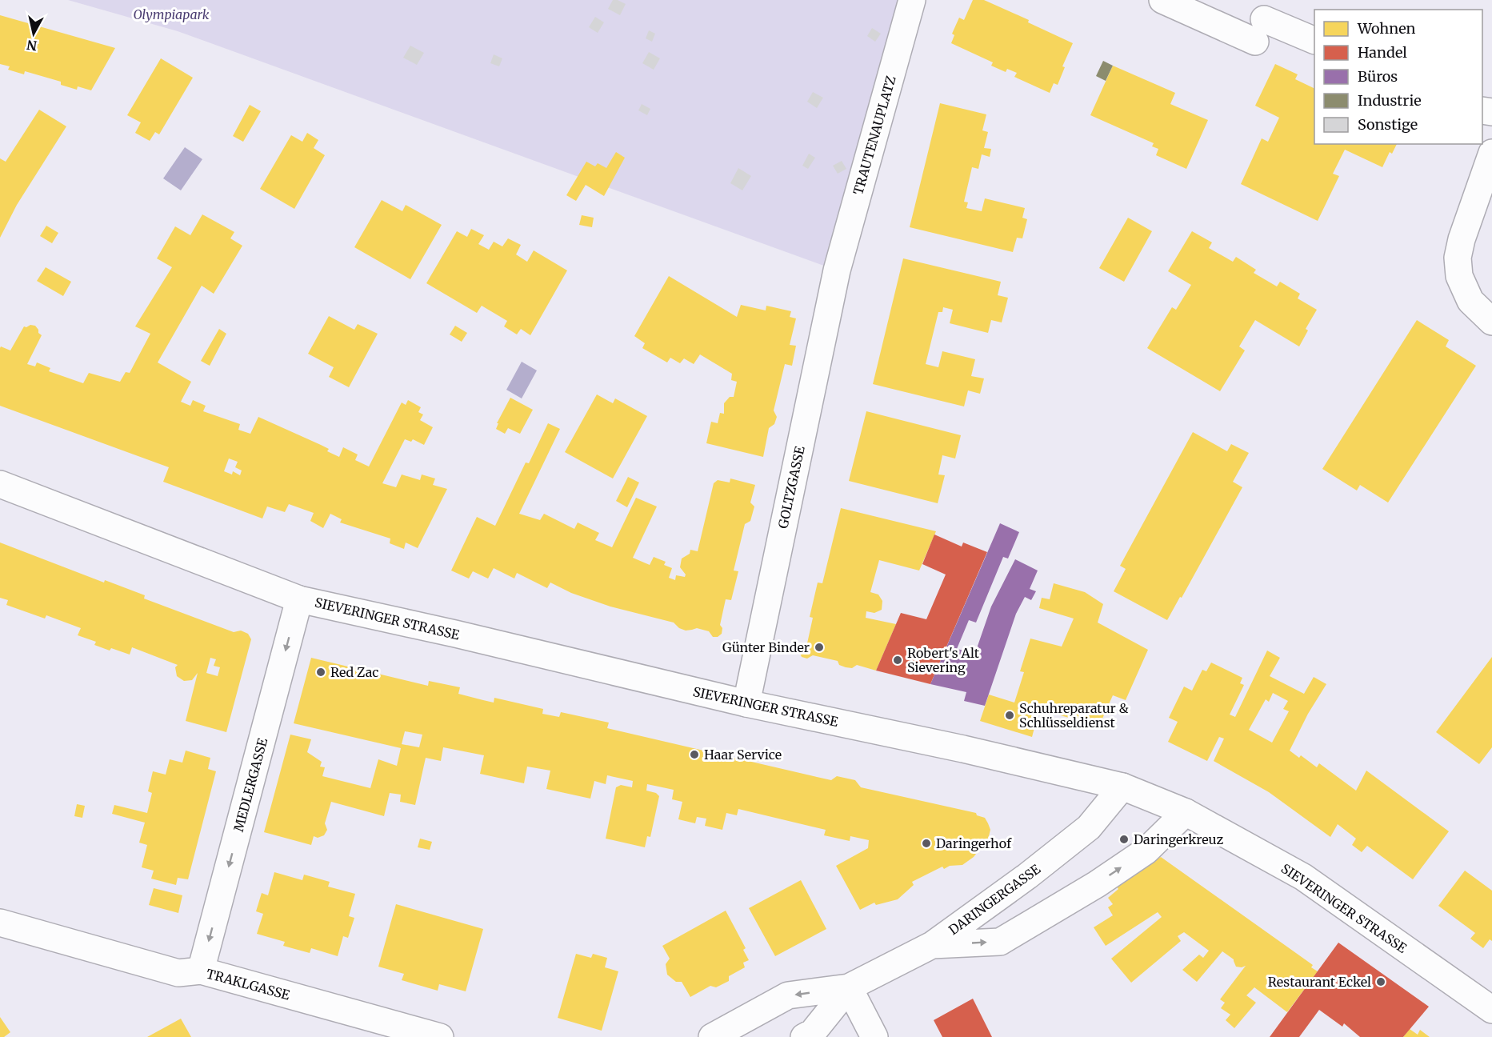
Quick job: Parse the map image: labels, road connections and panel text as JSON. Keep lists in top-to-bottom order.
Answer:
{
  "streets": {
    "street": [
      "TRAUTENAUPLATZ",
      "GOLTZGASSE",
      "SIEVERINGER STRASSE",
      "MEDLERGASSE",
      "DARINGERGASSE",
      "TRAKLGASSE"
    ]
  },
  "crossings": [
    ["TRAUTENAUPLATZ", "GOLTZGASSE"],
    ["GOLTZGASSE", "SIEVERINGER STRASSE"],
    ["SIEVERINGER STRASSE", "MEDLERGASSE"],
    ["SIEVERINGER STRASSE", "DARINGERGASSE"],
    ["MEDLERGASSE", "TRAKLGASSE"]
  ],
  "one_way": ["MEDLERGASSE"],
  "parks": ["Olympiapark"],
  "places": [
    "Günter Binder",
    "Robert's Alt Sievering",
    "Red Zac",
    "Schuhreparatur & Schlüsseldienst",
    "Haar Service",
    "Daringerkreuz",
    "Daringerhof",
    "Restaurant Eckel"
  ],
  "legend": [
    "Wohnen",
    "Handel",
    "Büros",
    "Industrie",
    "Sonstige"
  ],
  "north": "bottom"
}
